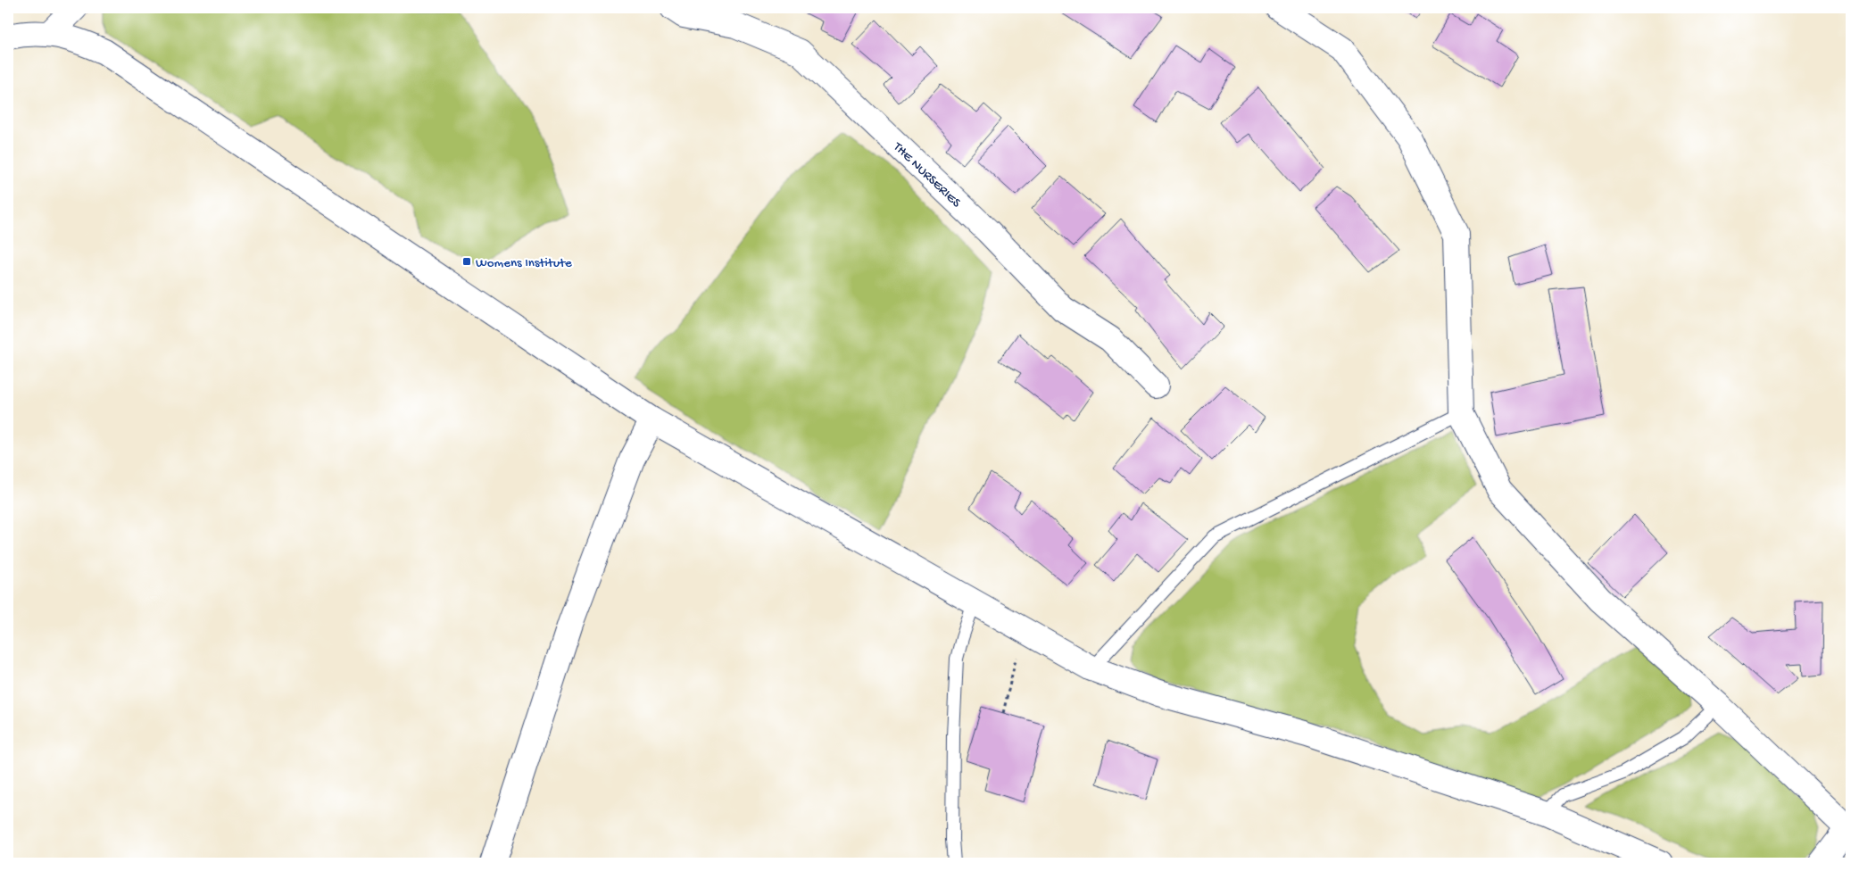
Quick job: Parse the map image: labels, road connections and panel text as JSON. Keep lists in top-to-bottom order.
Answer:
{
  "streets": {
    "street": ["THE NURSERIES"]
  },
  "places": {
    "transit": ["Womens Institute"]
  }
}
